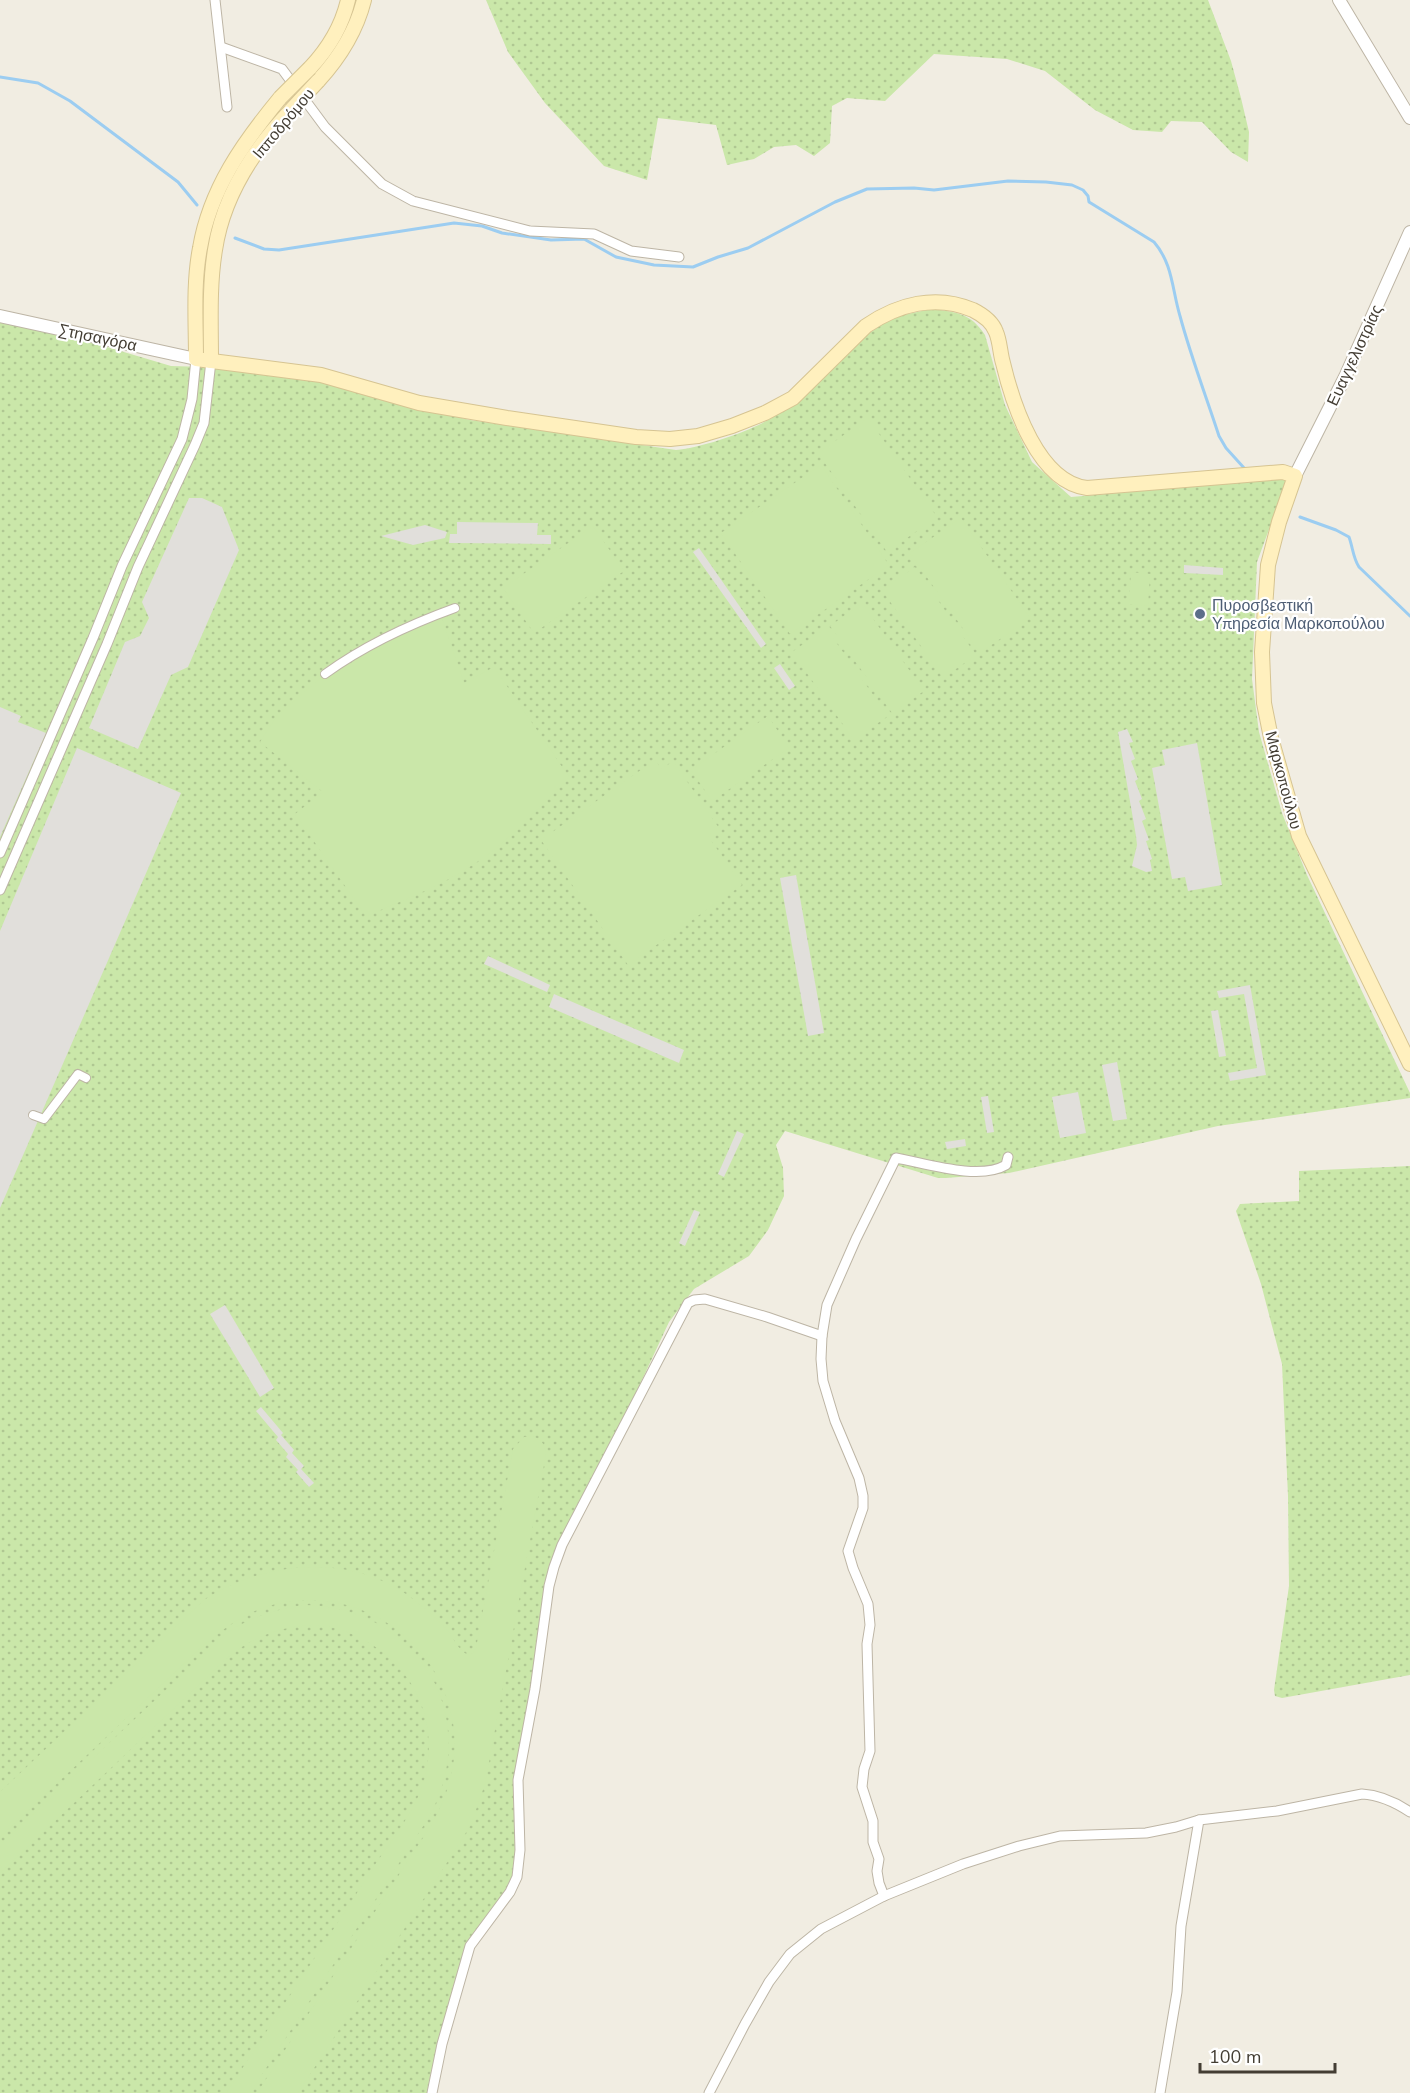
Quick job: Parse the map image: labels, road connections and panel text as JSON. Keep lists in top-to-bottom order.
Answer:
{
  "streets": {
    "main road": ["Ιπποδρόμου", "Μαρκοπούλου"],
    "street": ["Στησαγόρα", "Ευαγγελιστρίας"]
  },
  "crossings": [
    ["Ιπποδρόμου", "Στησαγόρα"],
    ["Ευαγγελιστρίας", "Μαρκοπούλου"]
  ],
  "places": ["Πυροσβεστική Υπηρεσία Μαρκοπούλου"],
  "scale_bar": "100 m"
}
